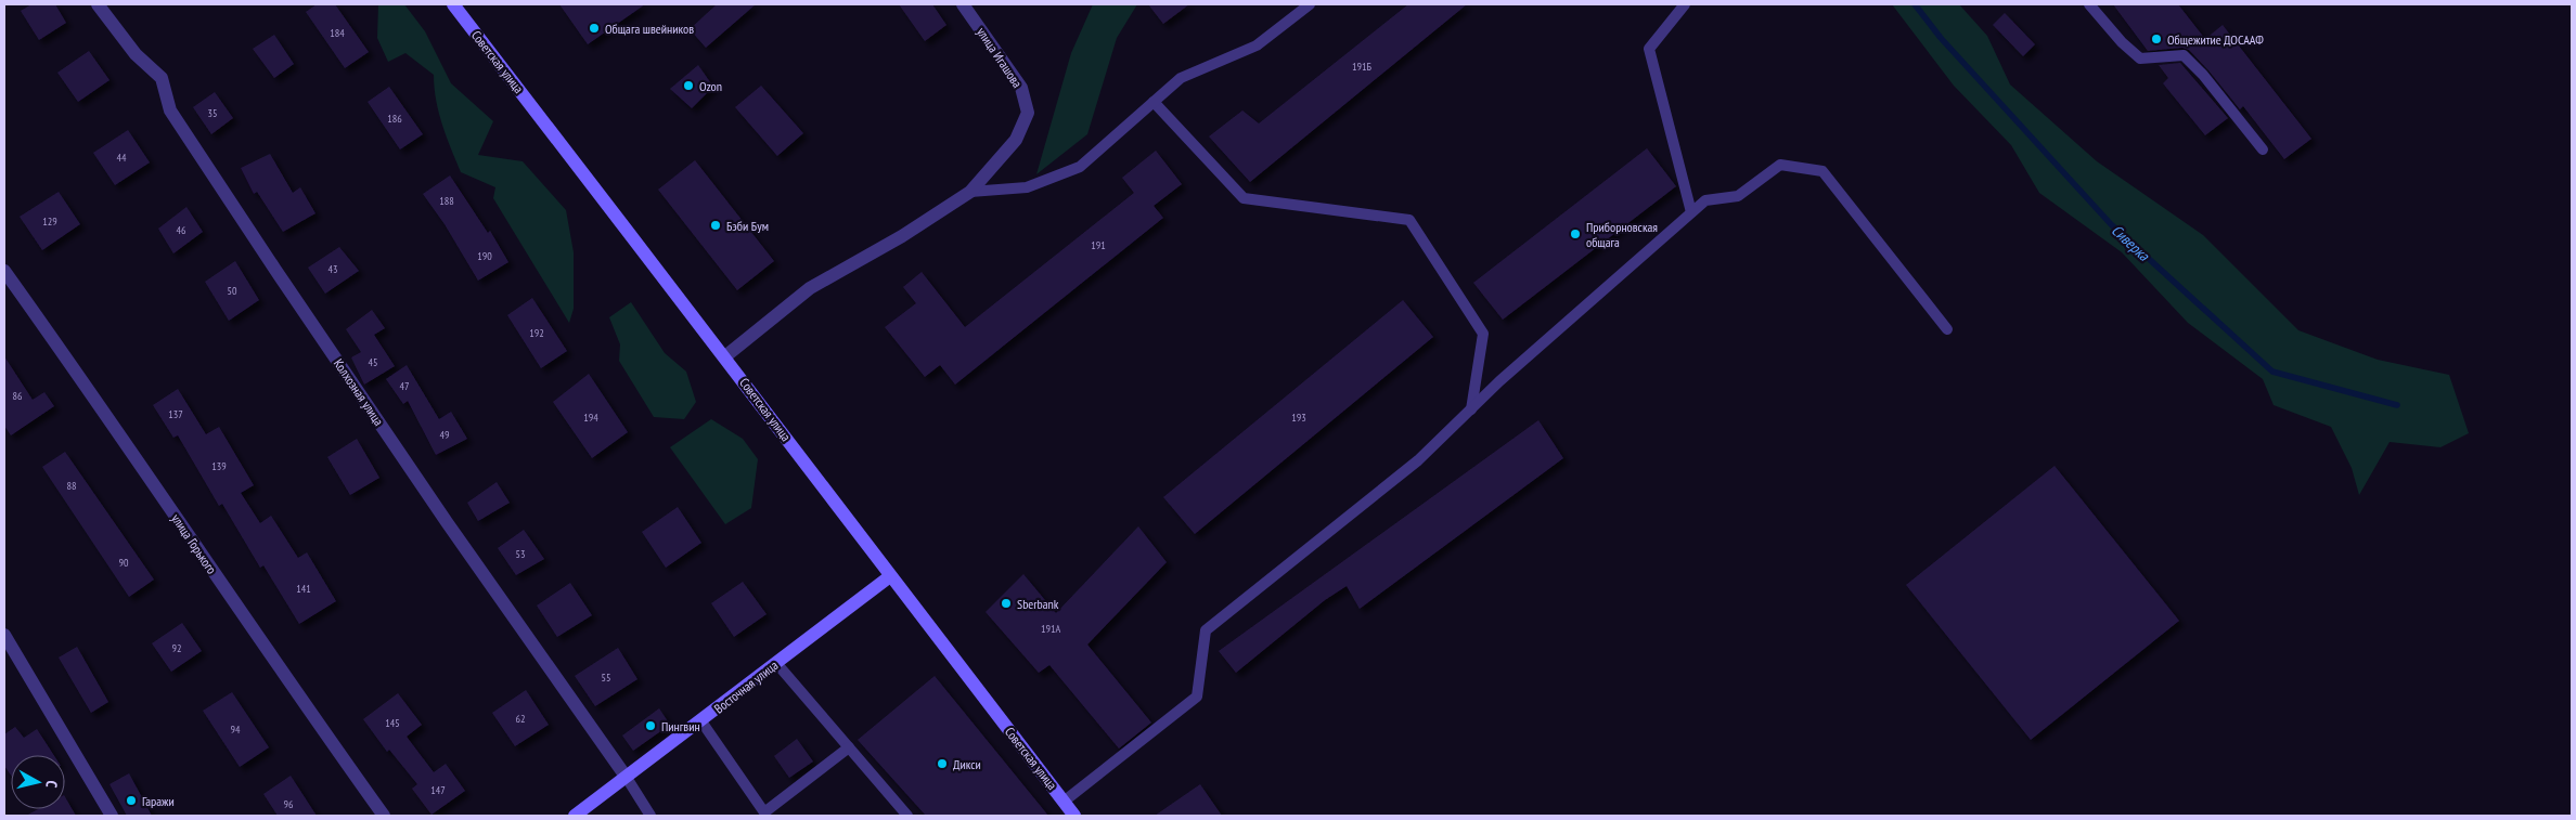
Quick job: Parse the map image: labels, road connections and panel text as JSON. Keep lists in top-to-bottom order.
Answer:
{
  "streets": {
    "main road": ["Советская улица", "Восточная улица"],
    "street": ["улица Игашова", "Колхозная улица", "улица Горького"]
  },
  "crossings": [
    ["улица Игашова", "Советская улица"],
    ["Советская улица", "Восточная улица"],
    ["Колхозная улица", "Восточная улица"]
  ],
  "water": ["Сиверка"],
  "places": [
    "Общага швейников",
    "Общежитие ДОСААФ",
    "Ozon",
    "Бэби Бум",
    "Приборновская общага",
    "Sberbank",
    "Пингвин",
    "Дикси",
    "Гаражи"
  ],
  "house_numbers": [
    "184",
    "191Б",
    "35",
    "186",
    "44",
    "188",
    "129",
    "46",
    "191",
    "190",
    "43",
    "50",
    "192",
    "45",
    "47",
    "86",
    "137",
    "194",
    "193",
    "49",
    "139",
    "88",
    "53",
    "90",
    "141",
    "191А",
    "92",
    "55",
    "62",
    "145",
    "94",
    "147",
    "96"
  ],
  "north": "right"
}
